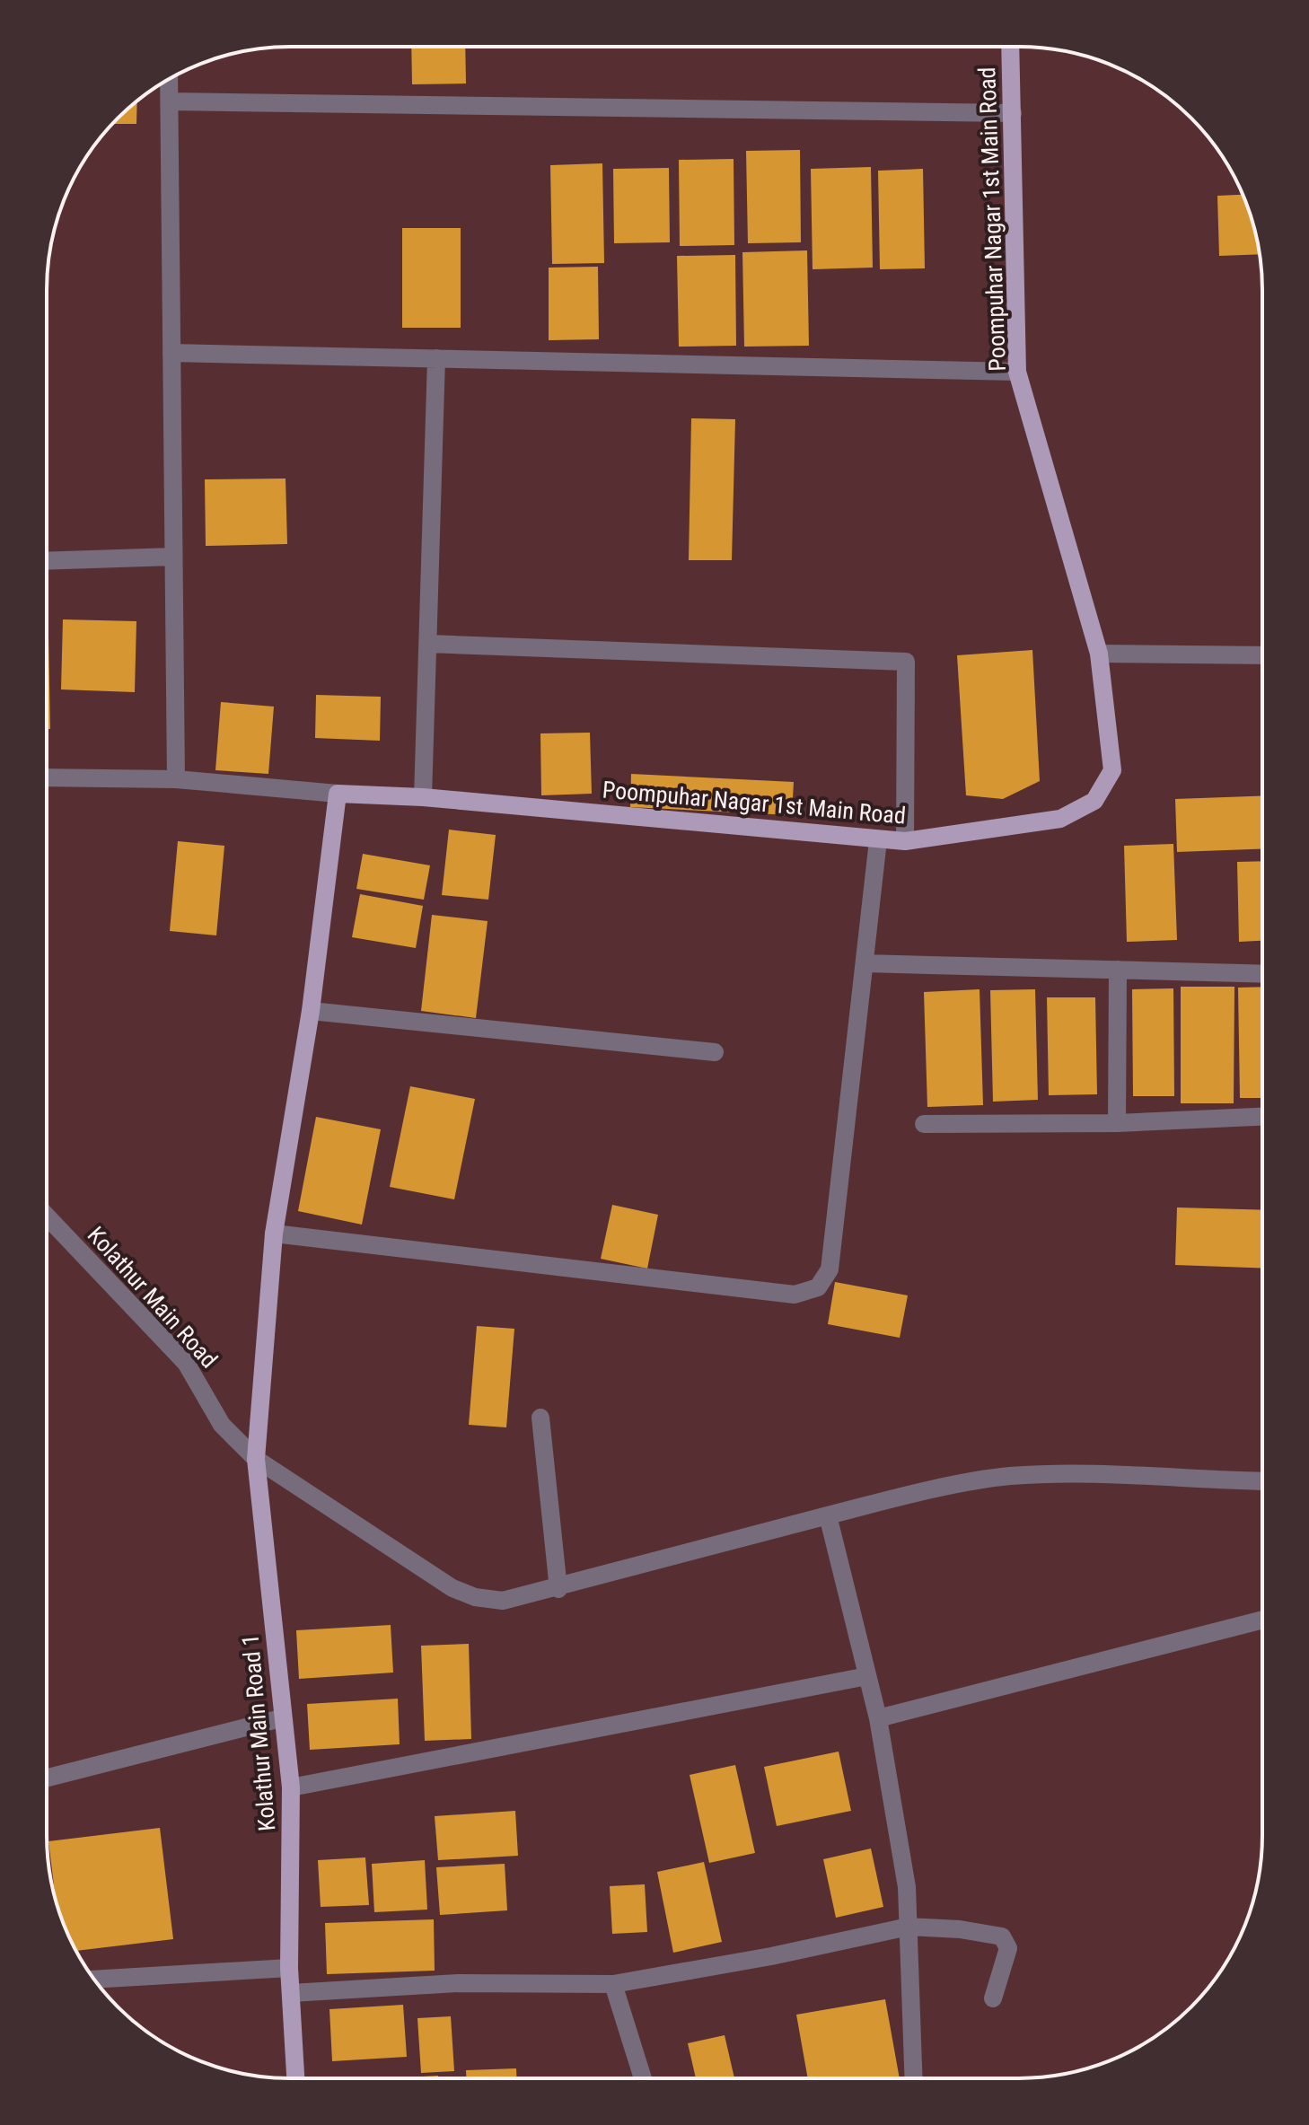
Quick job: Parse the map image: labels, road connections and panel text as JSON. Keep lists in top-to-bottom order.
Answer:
{
  "streets": {
    "main road": ["Poompuhar Nagar 1st Main Road", "Kolathur Main Road 1"],
    "street": ["Kolathur Main Road"]
  },
  "crossings": [
    ["Kolathur Main Road", "Kolathur Main Road 1"]
  ]
}
